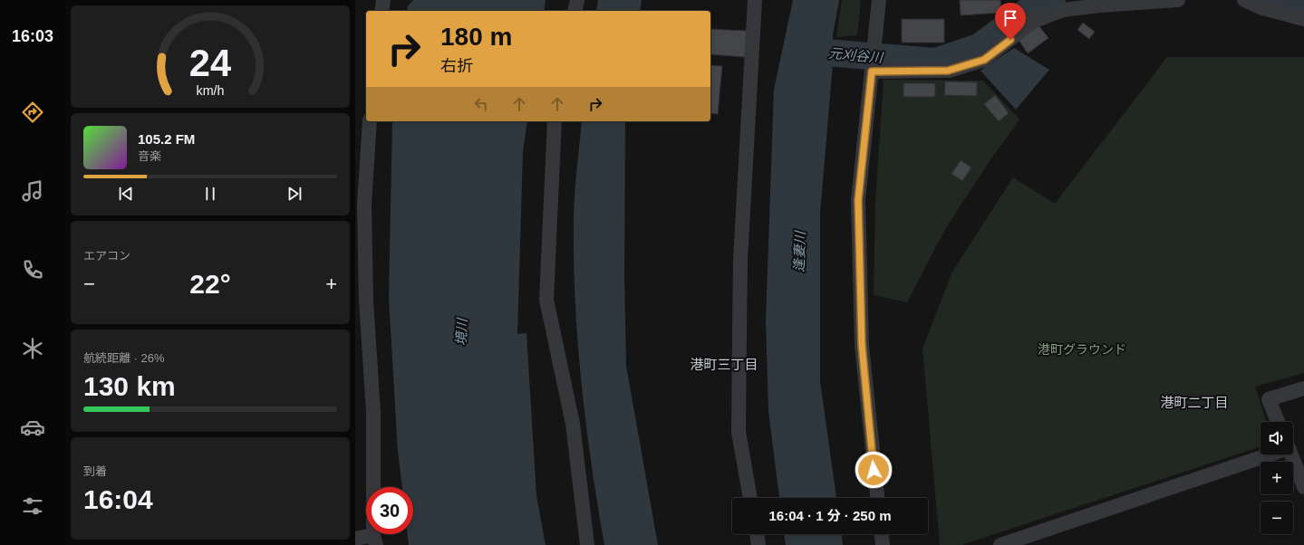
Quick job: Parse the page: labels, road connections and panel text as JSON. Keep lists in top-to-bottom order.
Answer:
{
  "districts": ["港町三丁目", "港町二丁目"],
  "water": ["元刈谷川", "逢妻川", "境川"],
  "parks": ["港町グラウンド"],
  "page": {
    "tabs": "16:03",
    "turn": ["180 m", "右折"],
    "song": ["105.2 FM", "音楽"],
    "tile": [
      "エアコン",
      ["航続距離 · 26%", "130 km"],
      ["到着", "16:04"]
    ],
    "heat": ["−", "22°", "+"],
    "map_buttons": ["+", "−"],
    "limit": "30",
    "trip": "16:04 · 1 分 · 250 m",
    "gauge": ["24", "km/h"]
  }
}
